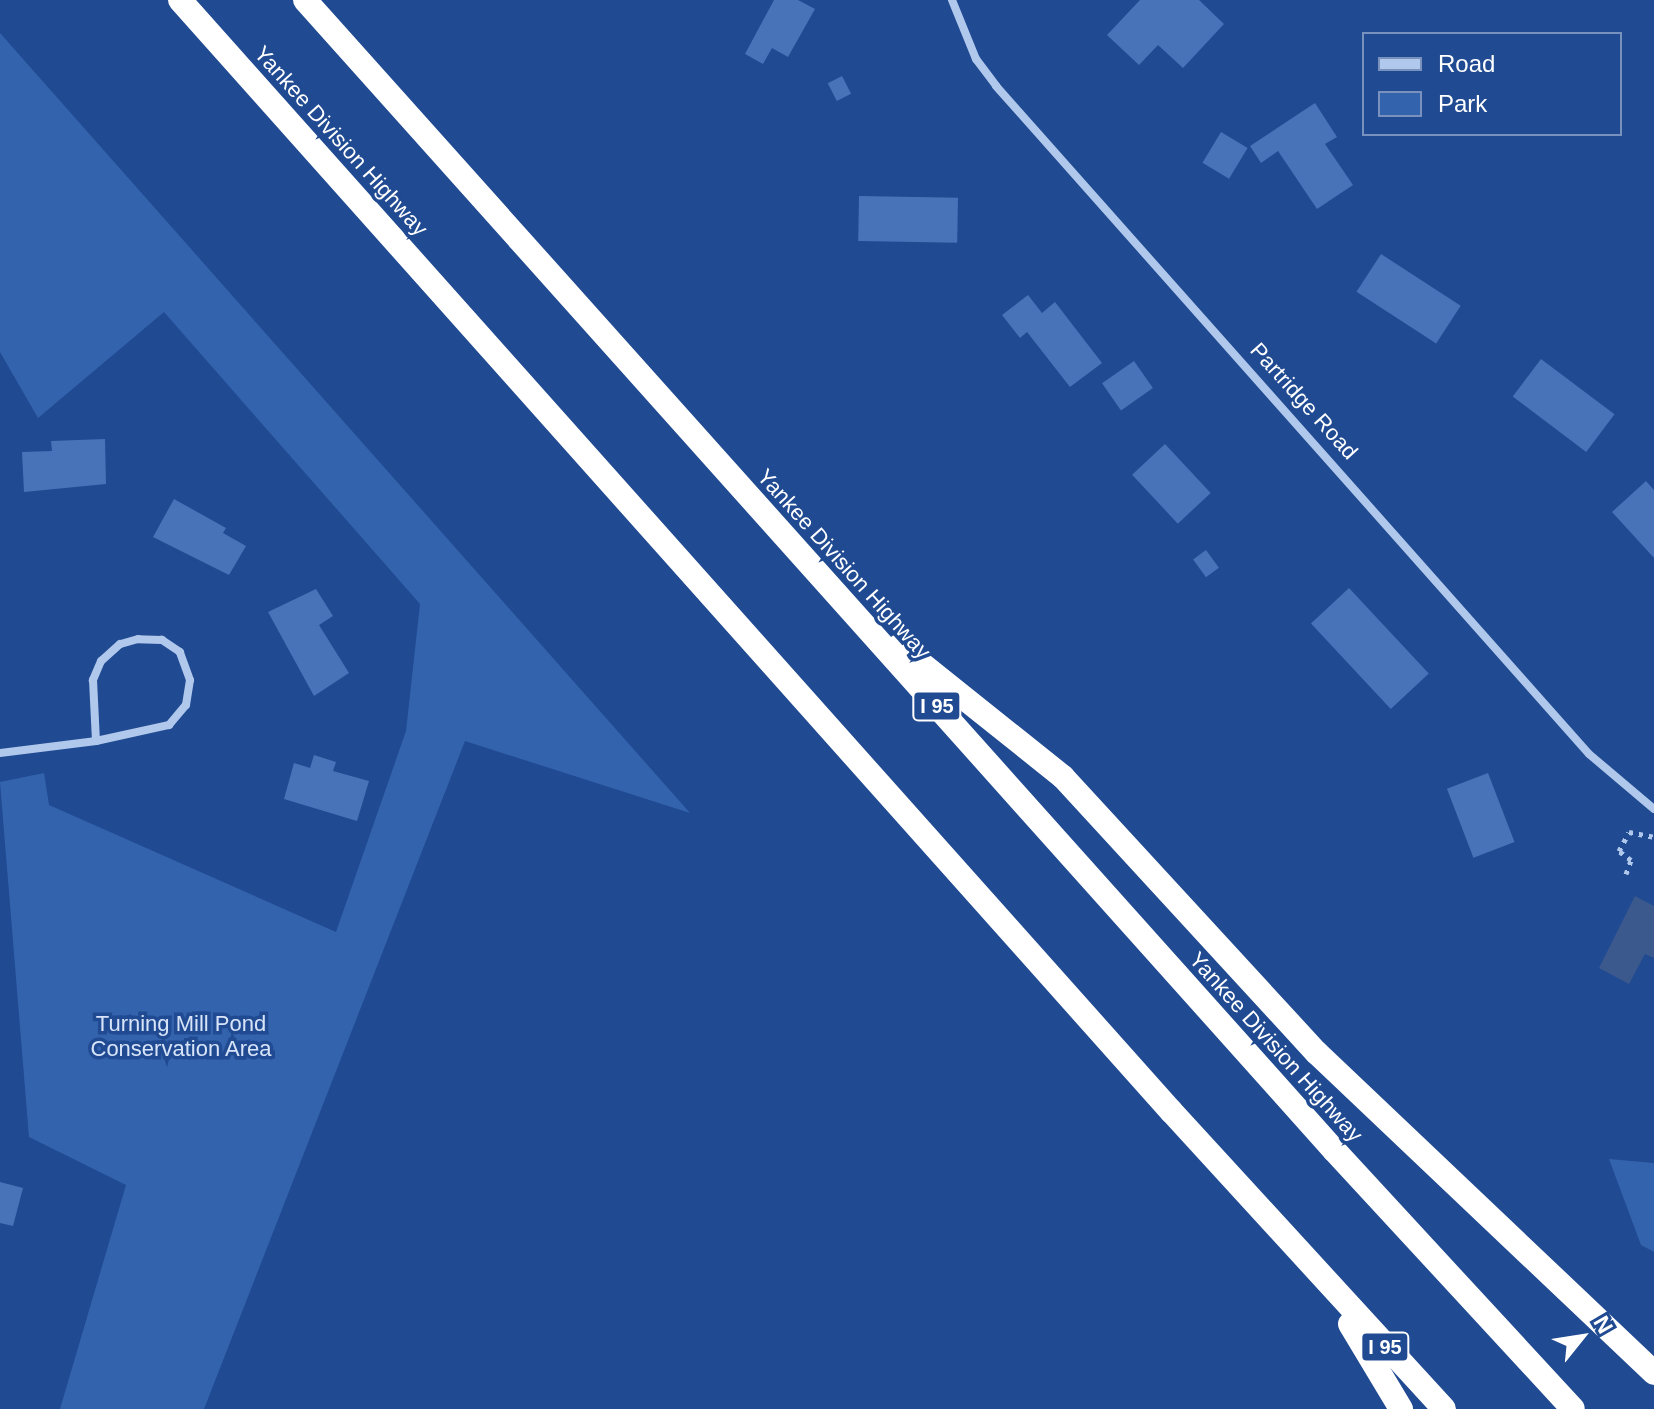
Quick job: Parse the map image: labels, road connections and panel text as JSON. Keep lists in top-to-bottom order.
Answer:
{
  "streets": {
    "highway": ["Yankee Division Highway", "I 95"],
    "street": ["Partridge Road"]
  },
  "crossings": [
    ["Yankee Division Highway", "I 95"]
  ],
  "parks": ["Turning Mill Pond Conservation Area"],
  "legend": ["Road", "Park"],
  "north": "top right"
}
